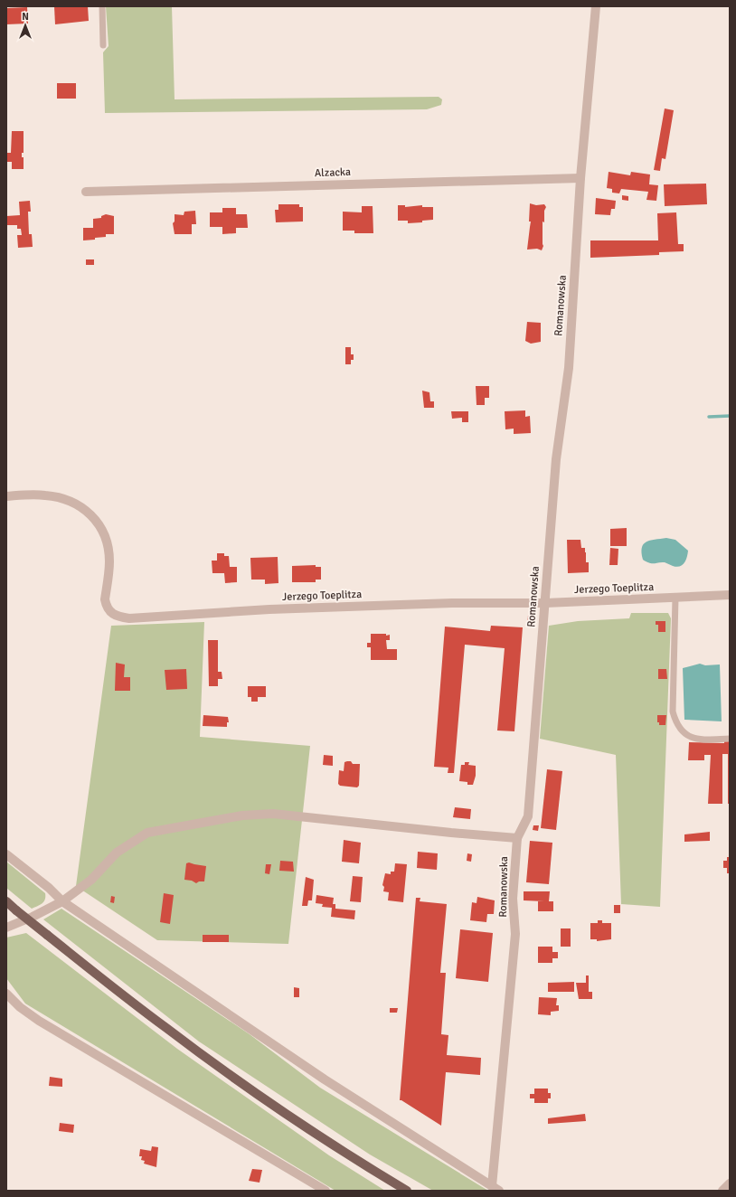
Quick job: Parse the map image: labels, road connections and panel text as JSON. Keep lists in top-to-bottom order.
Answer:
{
  "streets": {
    "street": ["Alzacka", "Romanowska", "Jerzego Toeplitza"]
  },
  "crossings": [
    ["Alzacka", "Romanowska"],
    ["Romanowska", "Jerzego Toeplitza"]
  ],
  "north": "top"
}
